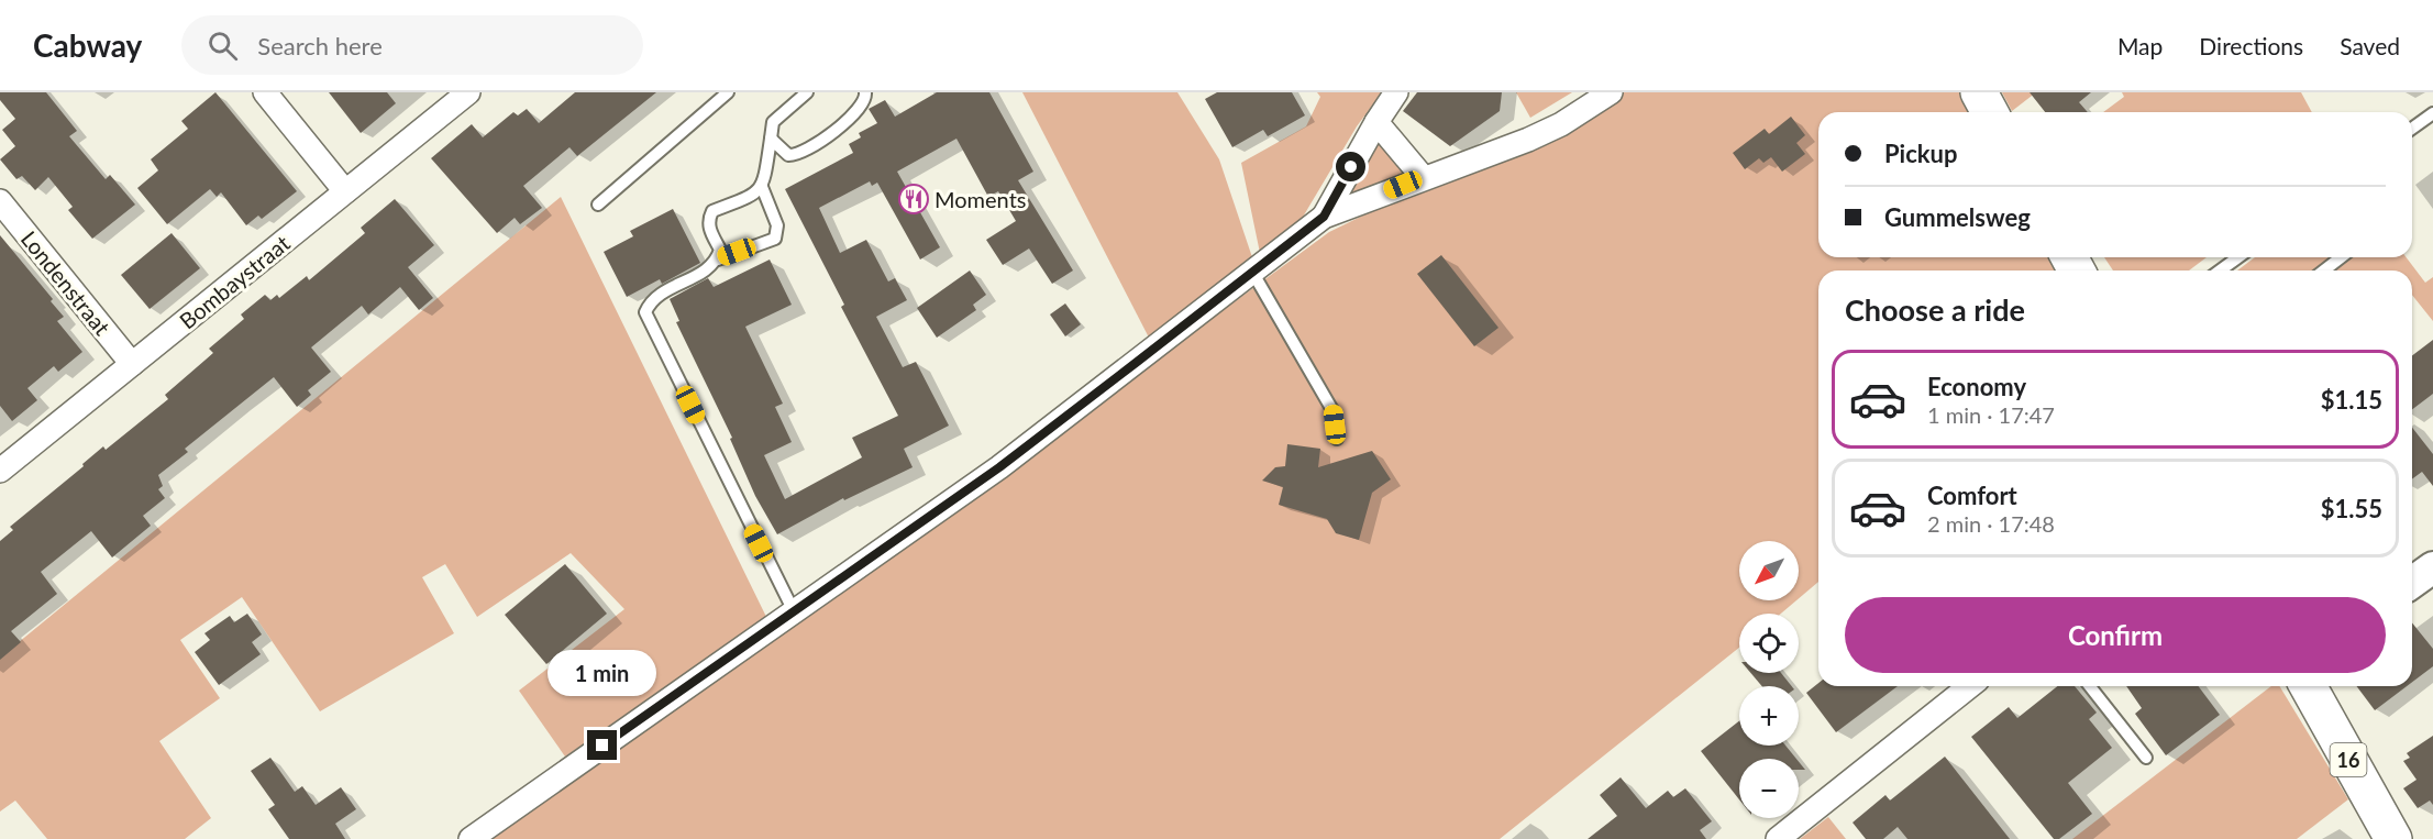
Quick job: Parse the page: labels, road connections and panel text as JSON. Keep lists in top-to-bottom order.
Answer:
{
  "streets": {
    "main road": ["16"],
    "street": ["Bombaystraat", "Londenstraat"]
  },
  "crossings": [
    ["Bombaystraat", "Londenstraat"]
  ],
  "places": {
    "restaurant": ["Moments"]
  },
  "north": "bottom left",
  "page": {
    "header": "Cabway",
    "search": "Search here",
    "nav": ["Map", "Directions", "Saved"],
    "banner": ["Pickup", "Gummelsweg"],
    "heading": "Choose a ride",
    "list": [
      {
        "name": "Economy",
        "note": "1 min · 17:47",
        "value": "$1.15"
      },
      {
        "name": "Comfort",
        "note": "2 min · 17:48",
        "value": "$1.55"
      }
    ],
    "map_buttons": ["+", "−"],
    "buttons": "Confirm",
    "bubble": "1 min"
  }
}
